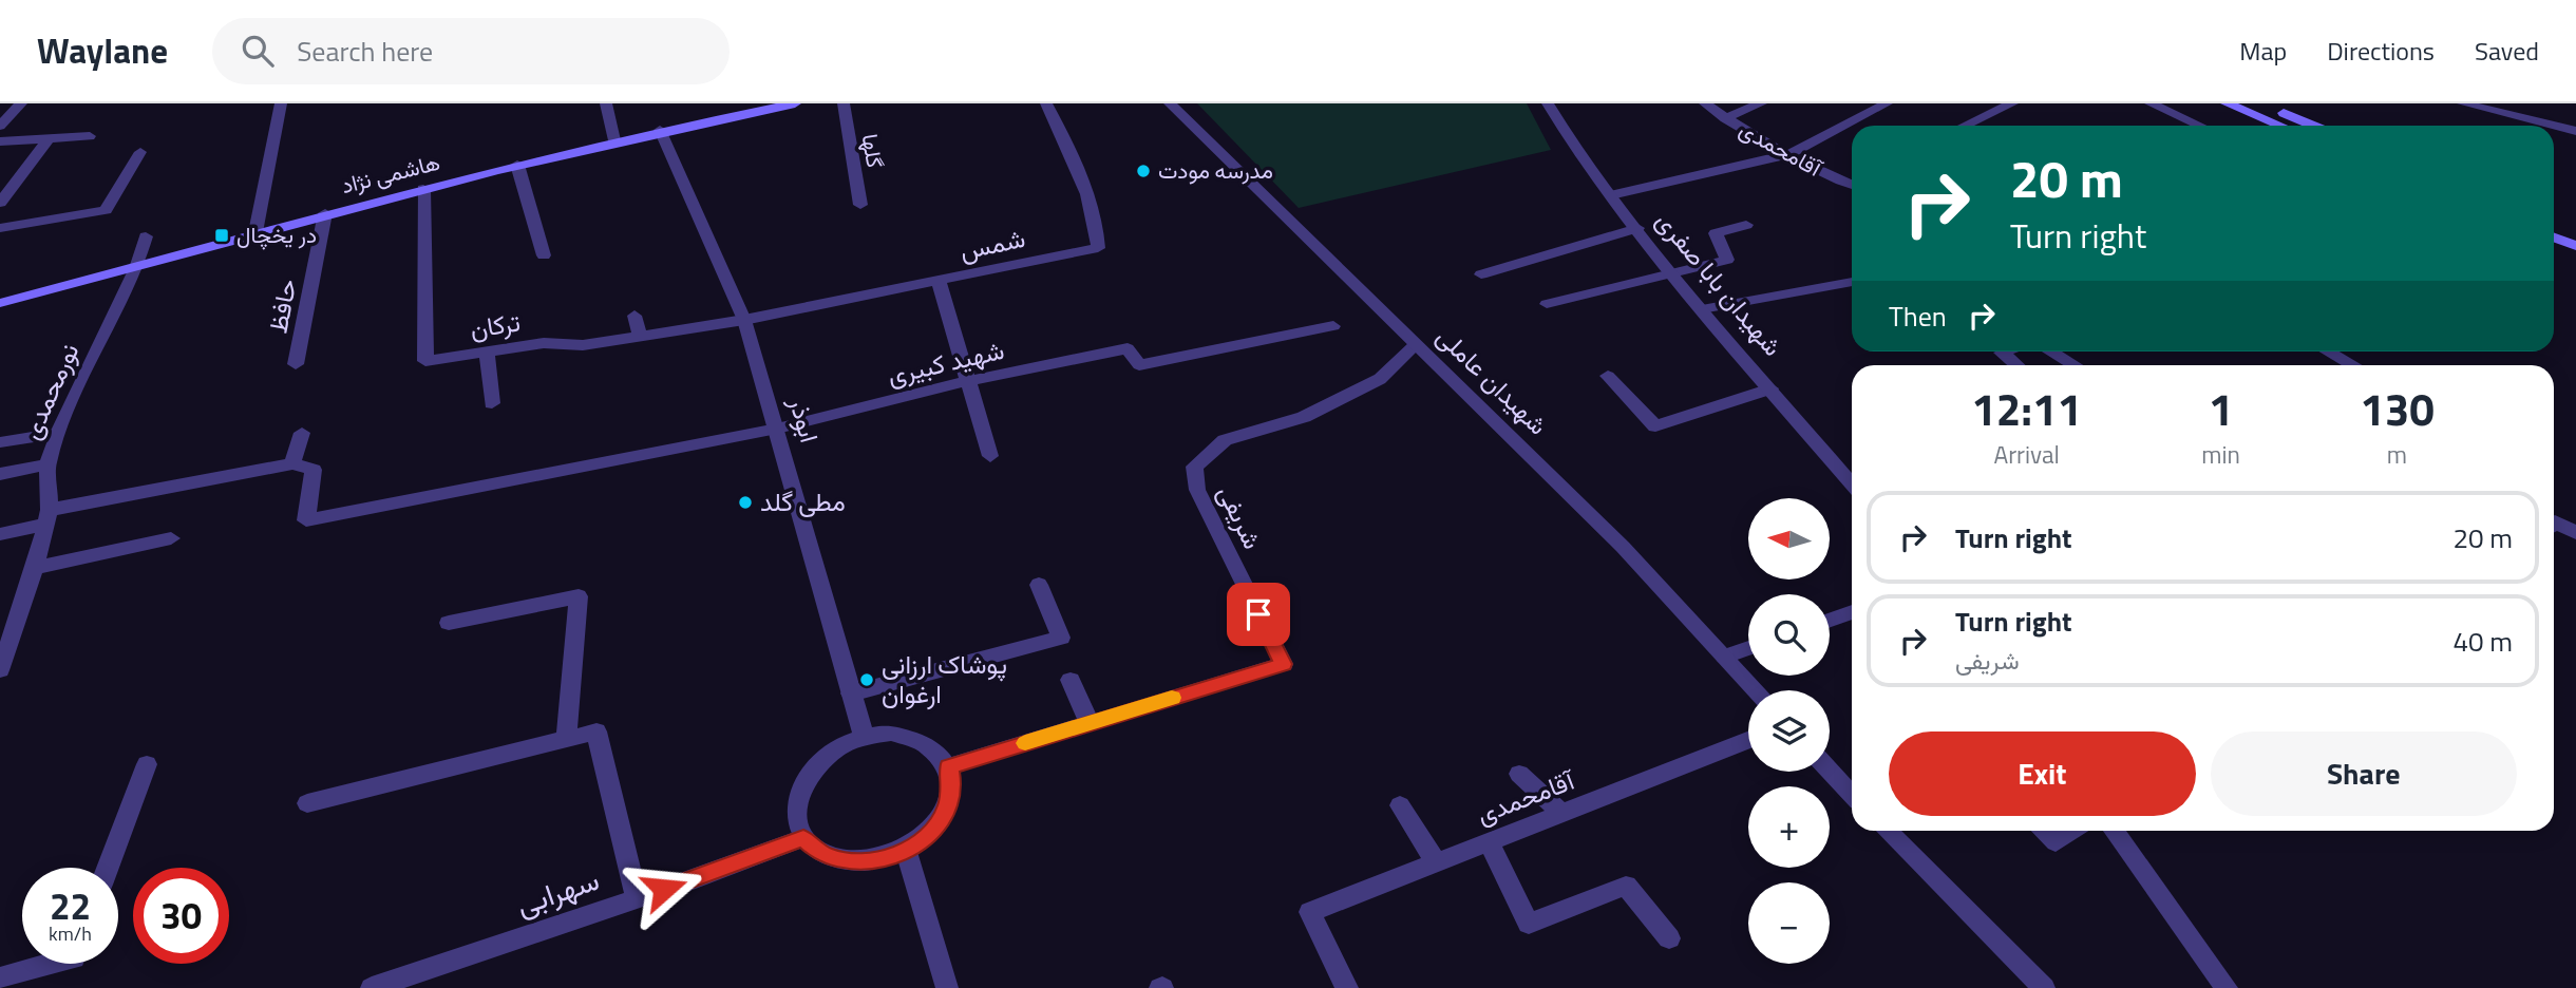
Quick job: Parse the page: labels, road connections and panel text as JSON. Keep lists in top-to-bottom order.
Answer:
{
  "streets": {
    "main road": ["هاشمی نژاد"],
    "street": [
      "آقامحمدی",
      "گلها",
      "شمس",
      "شهیدان بابا صفری",
      "حافظ",
      "ترکان",
      "شهید کبیری",
      "شهیدان عاملی",
      "نورمحمدی",
      "ابوذر",
      "شریفی",
      "سهرابی"
    ]
  },
  "crossings": [
    ["هاشمی نژاد", "حافظ"],
    ["هاشمی نژاد", "ترکان"],
    ["هاشمی نژاد", "نورمحمدی"],
    ["هاشمی نژاد", "ابوذر"],
    ["شمس", "ترکان"],
    ["شمس", "ابوذر"],
    ["ترکان", "ابوذر"],
    ["شهید کبیری", "ابوذر"],
    ["شهیدان عاملی", "شریفی"],
    ["ابوذر", "شریفی"],
    ["ابوذر", "سهرابی"],
    ["شریفی", "سهرابی"]
  ],
  "places": {
    "other": ["مدرسه مودت", "مطی گلد", "پوشاک ارزانی ارغوان"],
    "transit": ["در یخچال"]
  },
  "north": "left",
  "page": {
    "header": "Waylane",
    "search": "Search here",
    "nav": ["Map", "Directions", "Saved"],
    "turn": ["20 m", "Turn right"],
    "then": "Then",
    "eta": [
      "12:11",
      "Arrival",
      "1",
      "min",
      "130",
      "m"
    ],
    "list": [
      {
        "name": "Turn right",
        "value": "20 m"
      },
      {
        "name": "Turn right",
        "note": "شریفی",
        "value": "40 m"
      }
    ],
    "map_buttons": ["+", "−"],
    "buttons": ["Exit", "Share"],
    "speed": "22 km/h",
    "limit": "30"
  }
}
